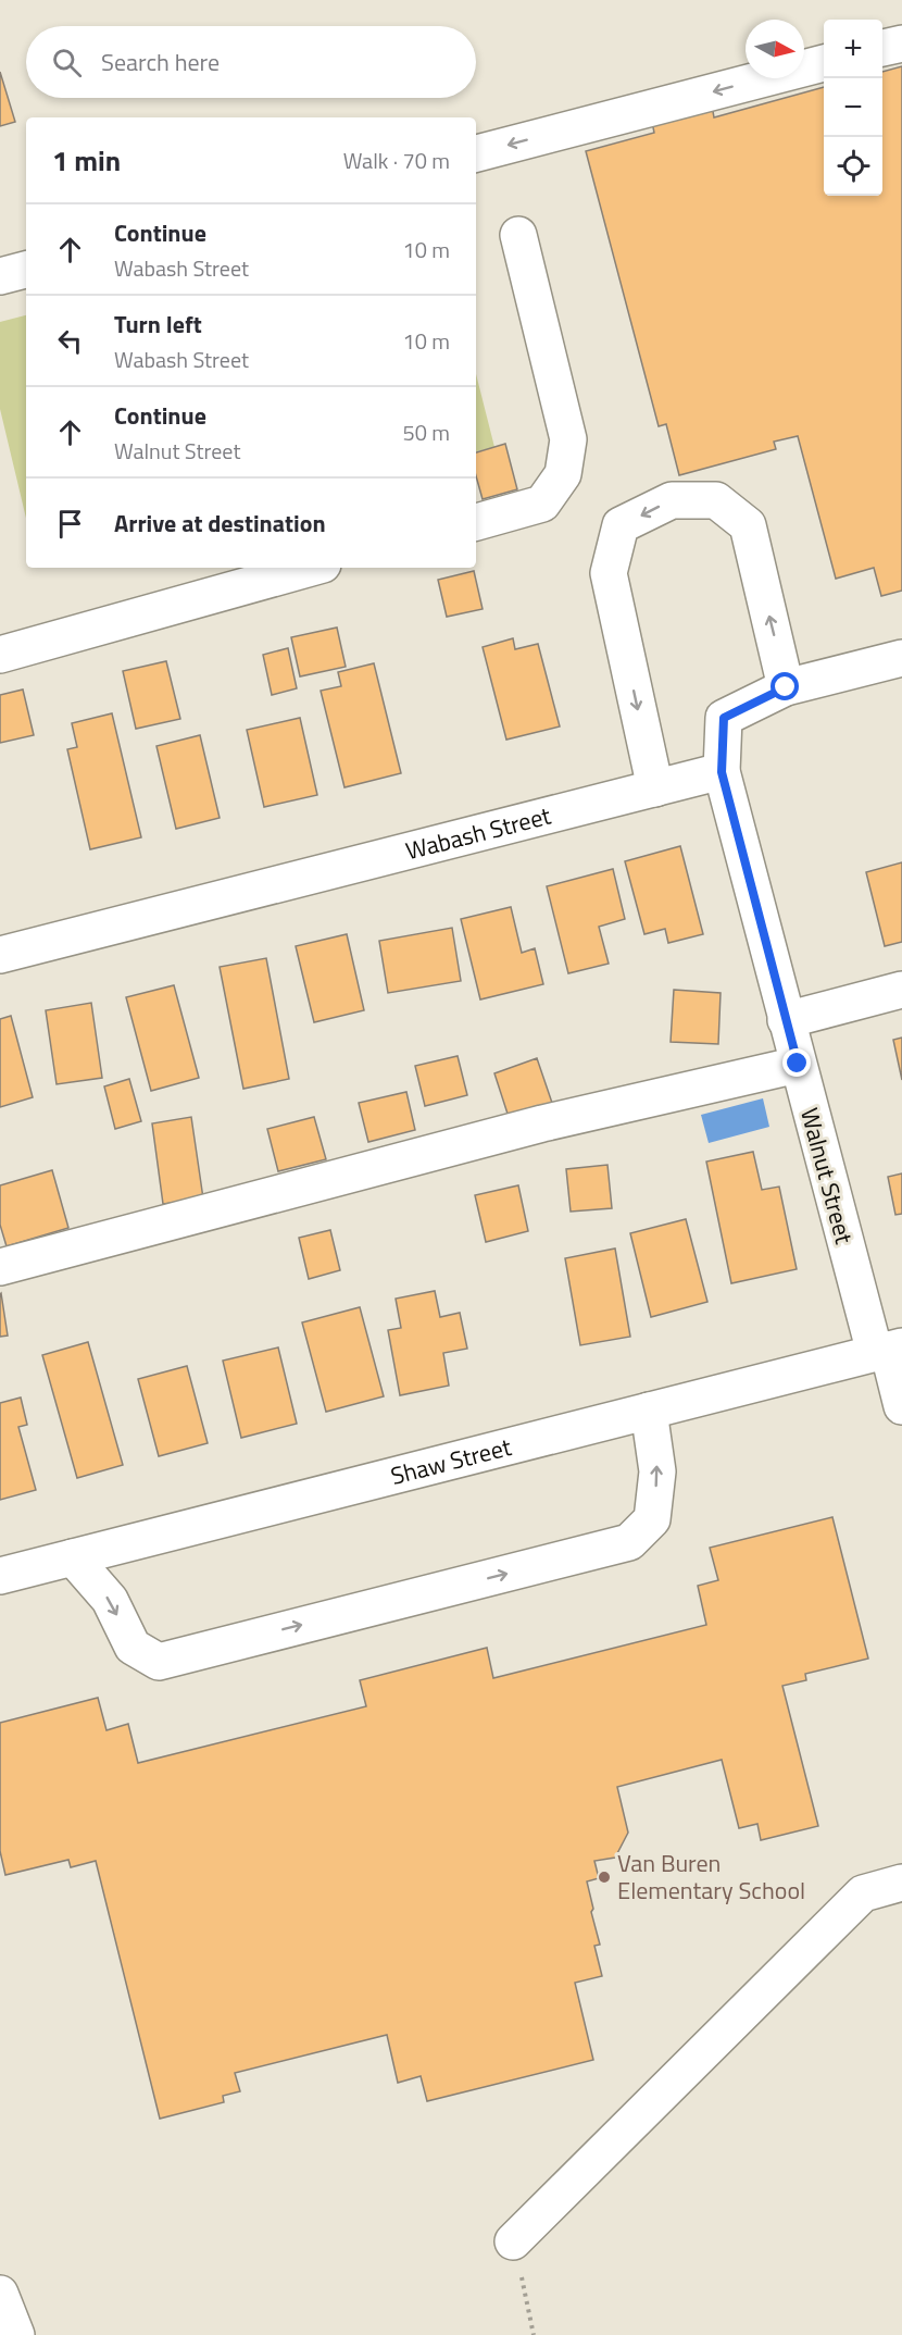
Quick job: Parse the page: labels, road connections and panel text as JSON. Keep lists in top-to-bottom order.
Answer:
{
  "streets": {
    "street": ["Wabash Street", "Walnut Street", "Shaw Street"]
  },
  "crossings": [
    ["Wabash Street", "Walnut Street"],
    ["Walnut Street", "Shaw Street"]
  ],
  "places": ["Van Buren Elementary School"],
  "north": "right",
  "page": {
    "map_buttons": ["+", "−"],
    "search": "Search here",
    "heading": ["1 min", "Walk · 70 m"],
    "list": [
      ["Continue", "Wabash Street", "10 m"],
      ["Turn left", "Wabash Street", "10 m"],
      ["Continue", "Walnut Street", "50 m"],
      "Arrive at destination"
    ]
  }
}
